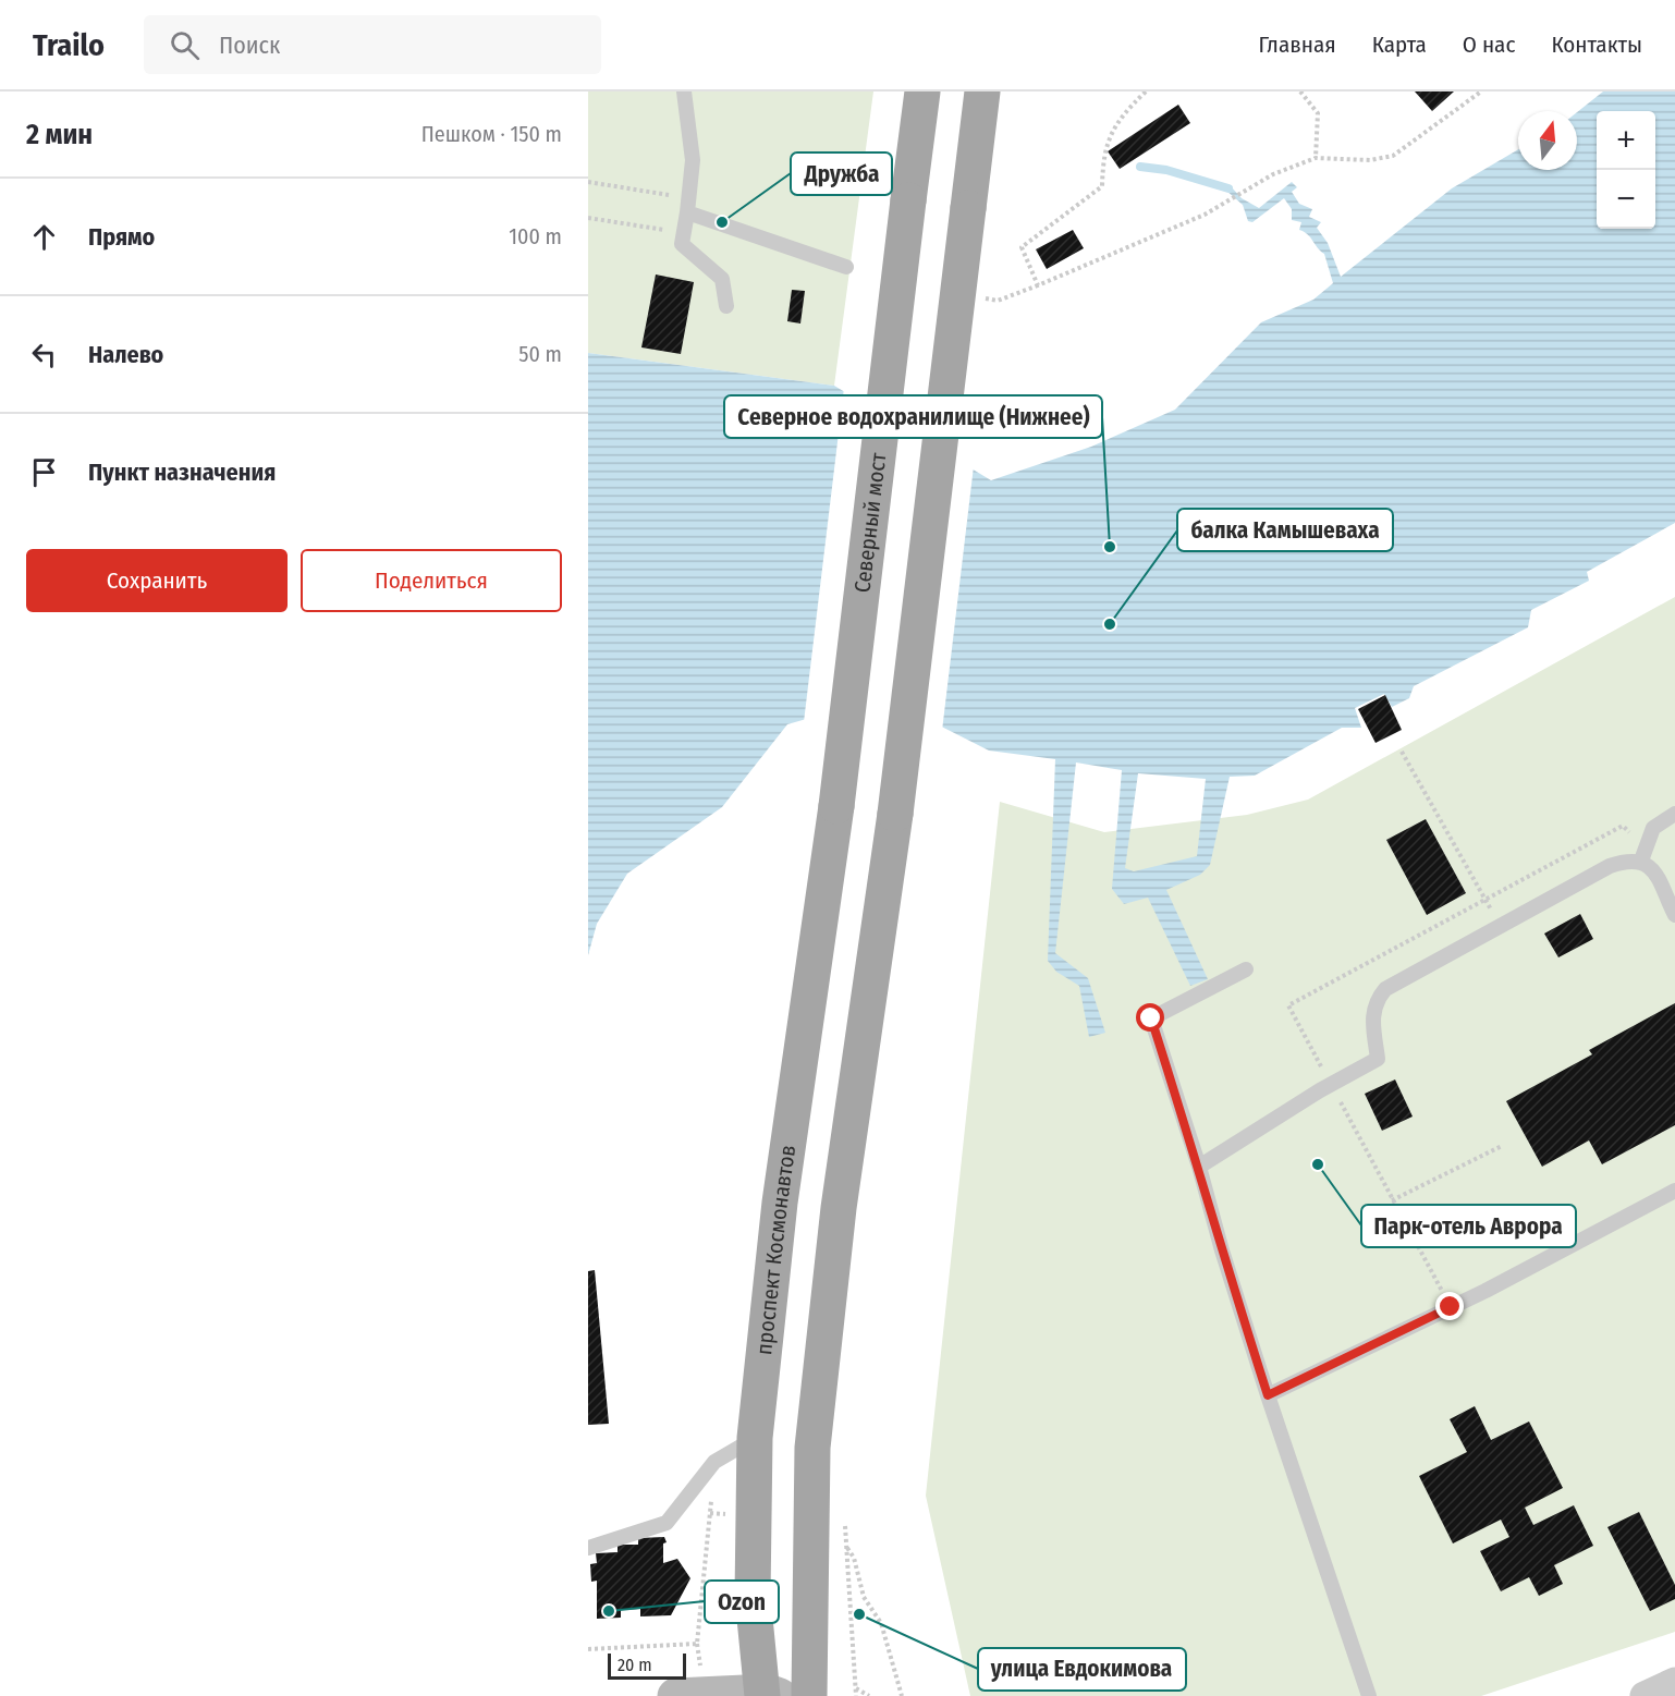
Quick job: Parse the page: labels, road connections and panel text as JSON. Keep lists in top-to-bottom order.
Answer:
{
  "streets": {
    "main road": ["Северный мост", "проспект Космонавтов"]
  },
  "crossings": [
    ["Северный мост", "проспект Космонавтов"]
  ],
  "places": [
    "Дружба",
    "Северное водохранилище (Нижнее)",
    "балка Камышеваха",
    "Парк-отель Аврора",
    "Ozon",
    "улица Евдокимова"
  ],
  "scale_bar": "20 m",
  "north": "top",
  "page": {
    "header": "Trailo",
    "search": "Поиск",
    "nav": [
      "Главная",
      "Карта",
      "О нас",
      "Контакты"
    ],
    "heading": ["2 мин", "Пешком · 150 m"],
    "map_buttons": ["+", "−"],
    "list": [
      ["Прямо", "100 m"],
      ["Налево", "50 m"],
      "Пункт назначения"
    ],
    "buttons": ["Сохранить", "Поделиться"],
    "scale": "20 m"
  }
}
